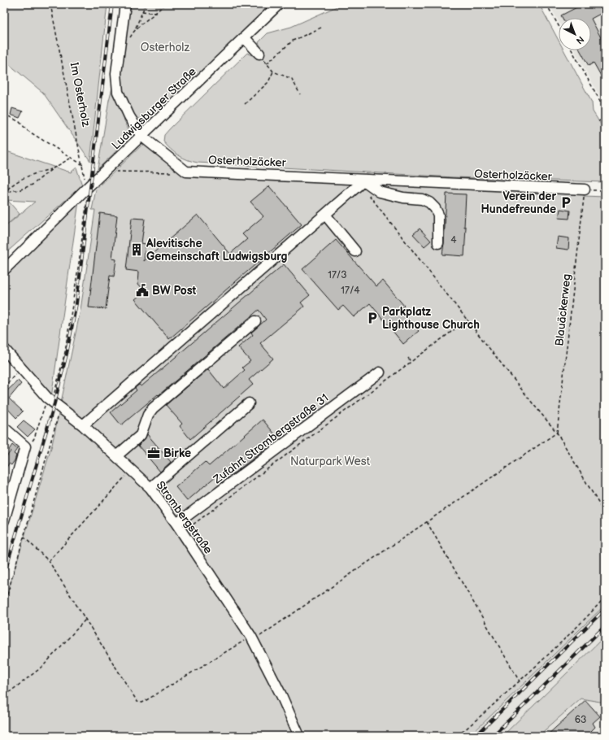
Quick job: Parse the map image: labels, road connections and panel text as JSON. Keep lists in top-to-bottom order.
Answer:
{
  "streets": {
    "street": [
      "Ludwigsburger Straße",
      "Osterholzäcker",
      "Zufahrt Strombergstraße 31",
      "Strombergstraße"
    ],
    "path": ["Im Osterholz", "Blauäckerweg"]
  },
  "crossings": [
    ["Im Osterholz", "Ludwigsburger Straße"],
    ["Im Osterholz", "Strombergstraße"],
    ["Osterholzäcker", "Blauäckerweg"],
    ["Zufahrt Strombergstraße 31", "Strombergstraße"]
  ],
  "parks": ["Osterholz", "Naturpark West"],
  "places": {
    "parking": ["Verein der Hundefreunde", "Parkplatz Lighthouse Church"],
    "building": ["Alevitische Gemeinschaft Ludwigsburg"],
    "public building": ["BW Post"],
    "office": ["Birke"]
  },
  "house_numbers": [
    "4",
    "17/3",
    "17/4",
    "63"
  ],
  "north": "bottom right"
}
